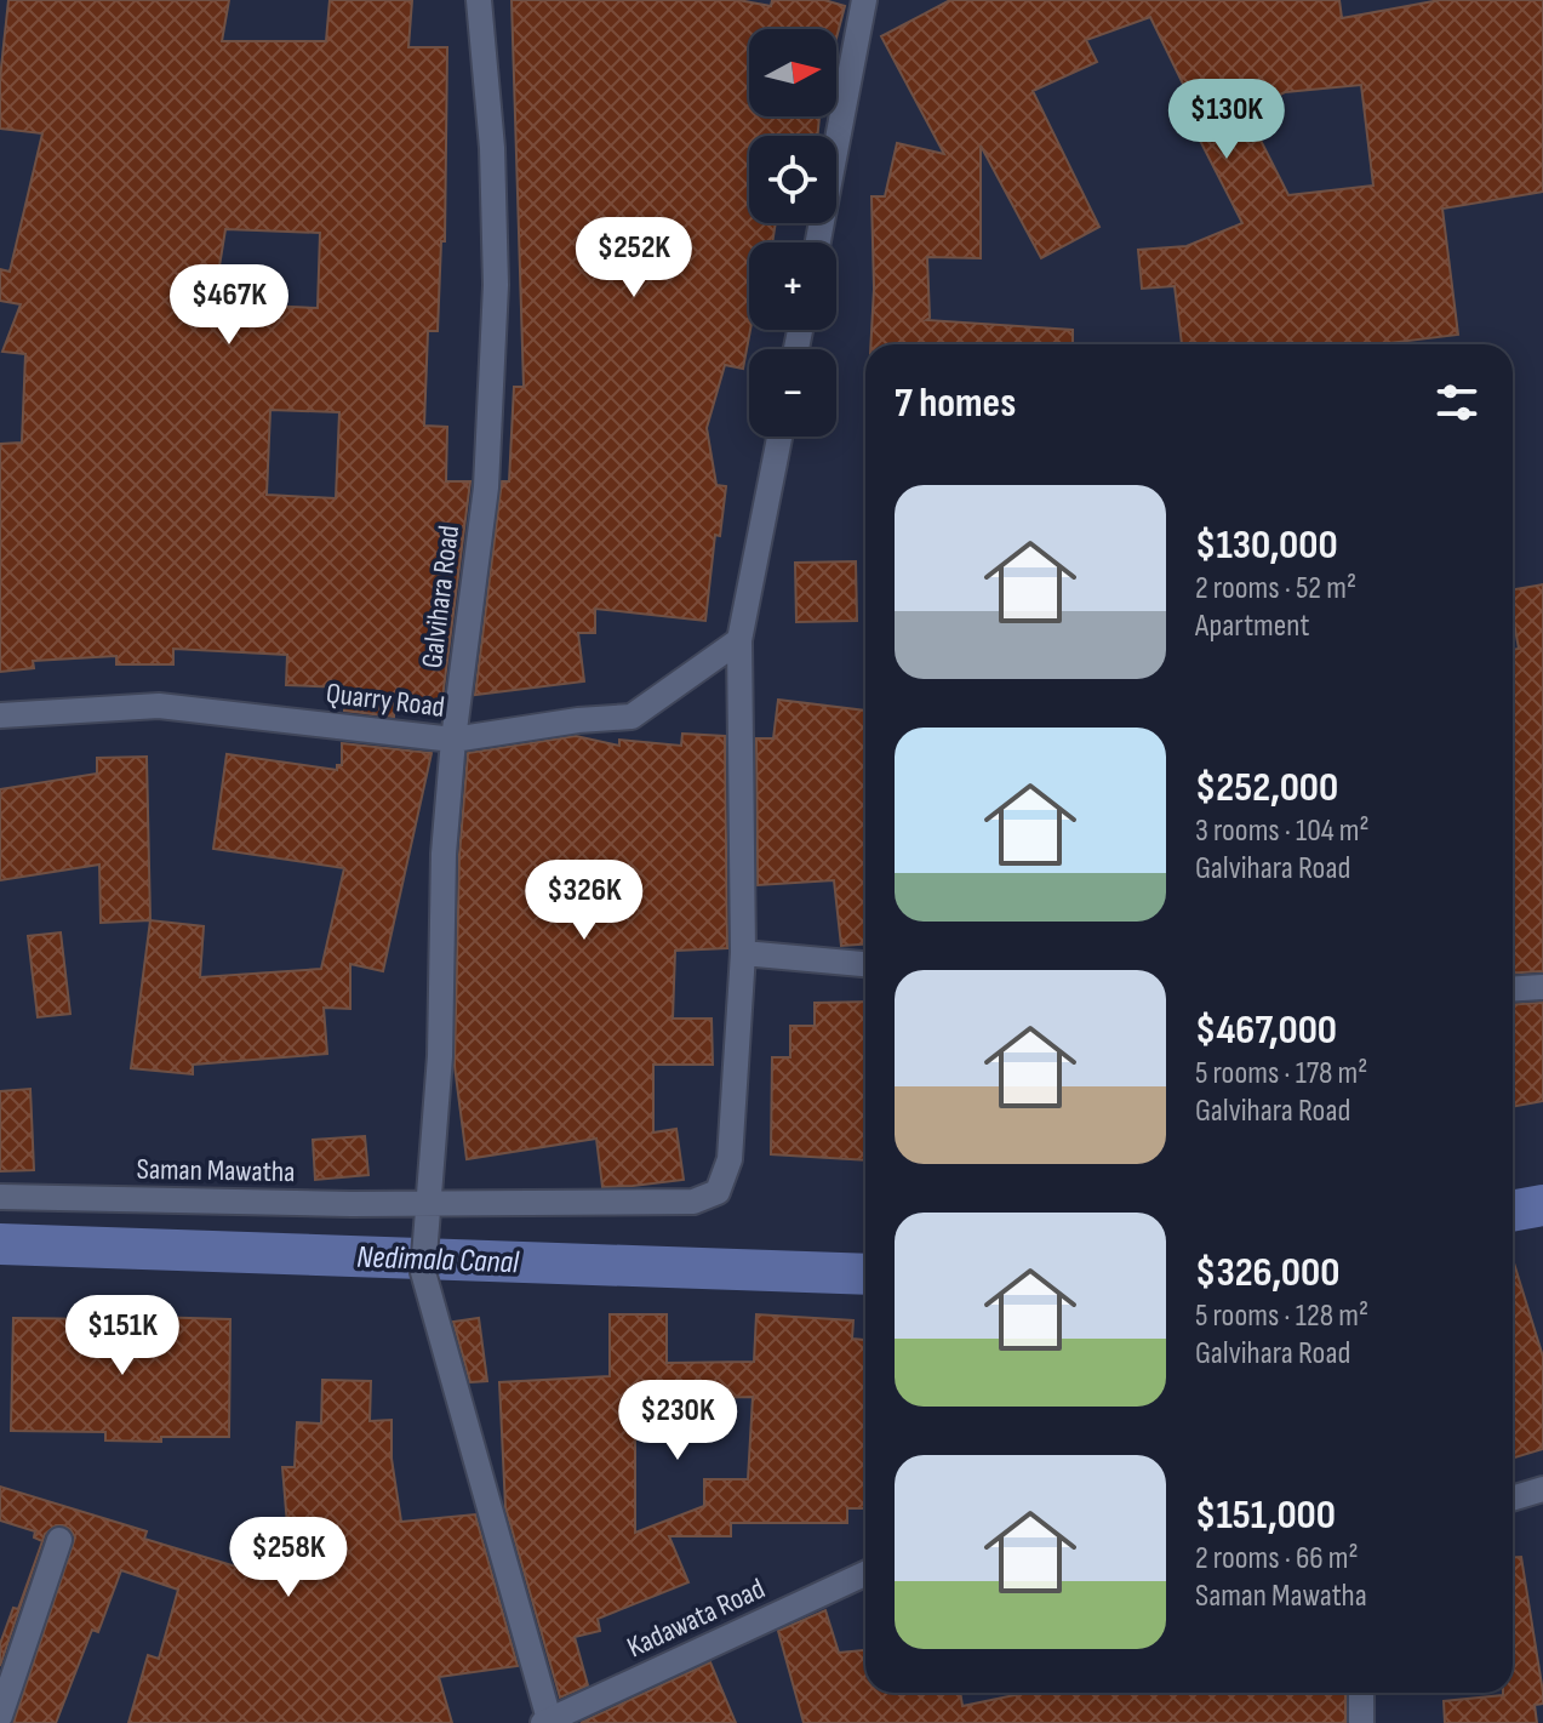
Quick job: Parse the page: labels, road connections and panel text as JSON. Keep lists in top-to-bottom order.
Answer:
{
  "streets": {
    "street": [
      "Galvihara Road",
      "Quarry Road",
      "Saman Mawatha",
      "Kadawata Road"
    ]
  },
  "crossings": [
    ["Galvihara Road", "Quarry Road"],
    ["Galvihara Road", "Saman Mawatha"],
    ["Galvihara Road", "Kadawata Road"],
    ["Quarry Road", "Saman Mawatha"]
  ],
  "water": ["Nedimala Canal"],
  "north": "right",
  "page": {
    "map_buttons": ["+", "−"],
    "price": [
      "$130K",
      "$252K",
      "$467K",
      "$326K",
      "$151K",
      "$230K",
      "$258K"
    ],
    "heading": "7 homes",
    "list": [
      {
        "name": "$130,000",
        "note": "2 rooms · 52 m² · Apartment"
      },
      {
        "name": "$252,000",
        "note": "3 rooms · 104 m² · Galvihara Road"
      },
      {
        "name": "$467,000",
        "note": "5 rooms · 178 m² · Galvihara Road"
      },
      {
        "name": "$326,000",
        "note": "5 rooms · 128 m² · Galvihara Road"
      },
      {
        "name": "$151,000",
        "note": "2 rooms · 66 m² · Saman Mawatha"
      }
    ]
  }
}
